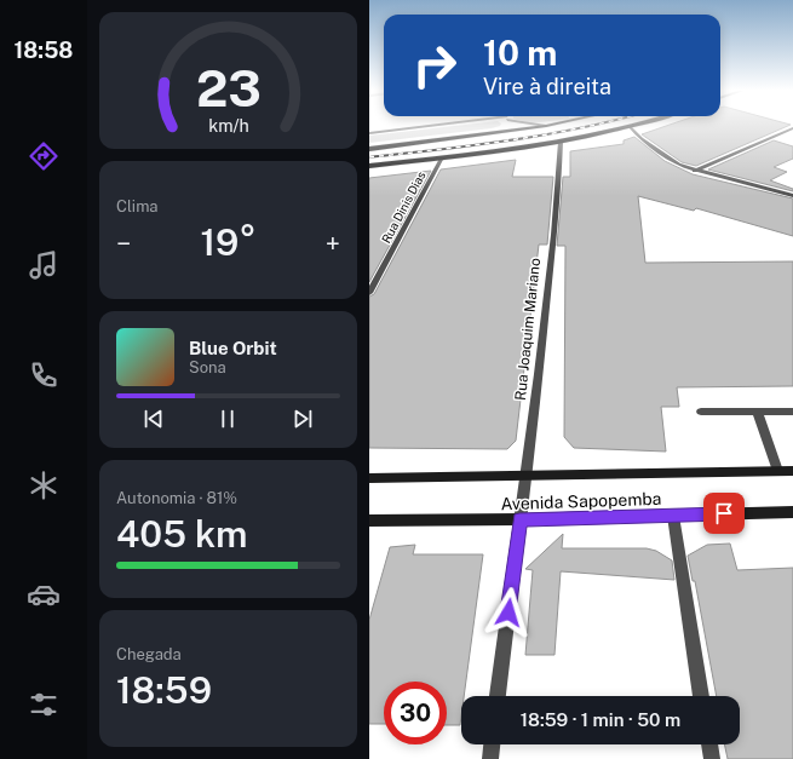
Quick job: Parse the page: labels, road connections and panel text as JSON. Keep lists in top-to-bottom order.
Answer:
{
  "streets": {
    "main road": ["Avenida Sapopemba"],
    "street": ["Rua Dinis Dias", "Rua Joaquim Mariano"]
  },
  "crossings": [
    ["Rua Joaquim Mariano", "Avenida Sapopemba"]
  ],
  "page": {
    "tabs": "18:58",
    "turn": ["10 m", "Vire à direita"],
    "tile": [
      "Clima",
      ["Autonomia · 81%", "405 km"],
      ["Chegada", "18:59"]
    ],
    "heat": ["−", "19°", "+"],
    "song": ["Blue Orbit", "Sona"],
    "limit": "30",
    "trip": "18:59 · 1 min · 50 m",
    "gauge": ["23", "km/h"]
  }
}
